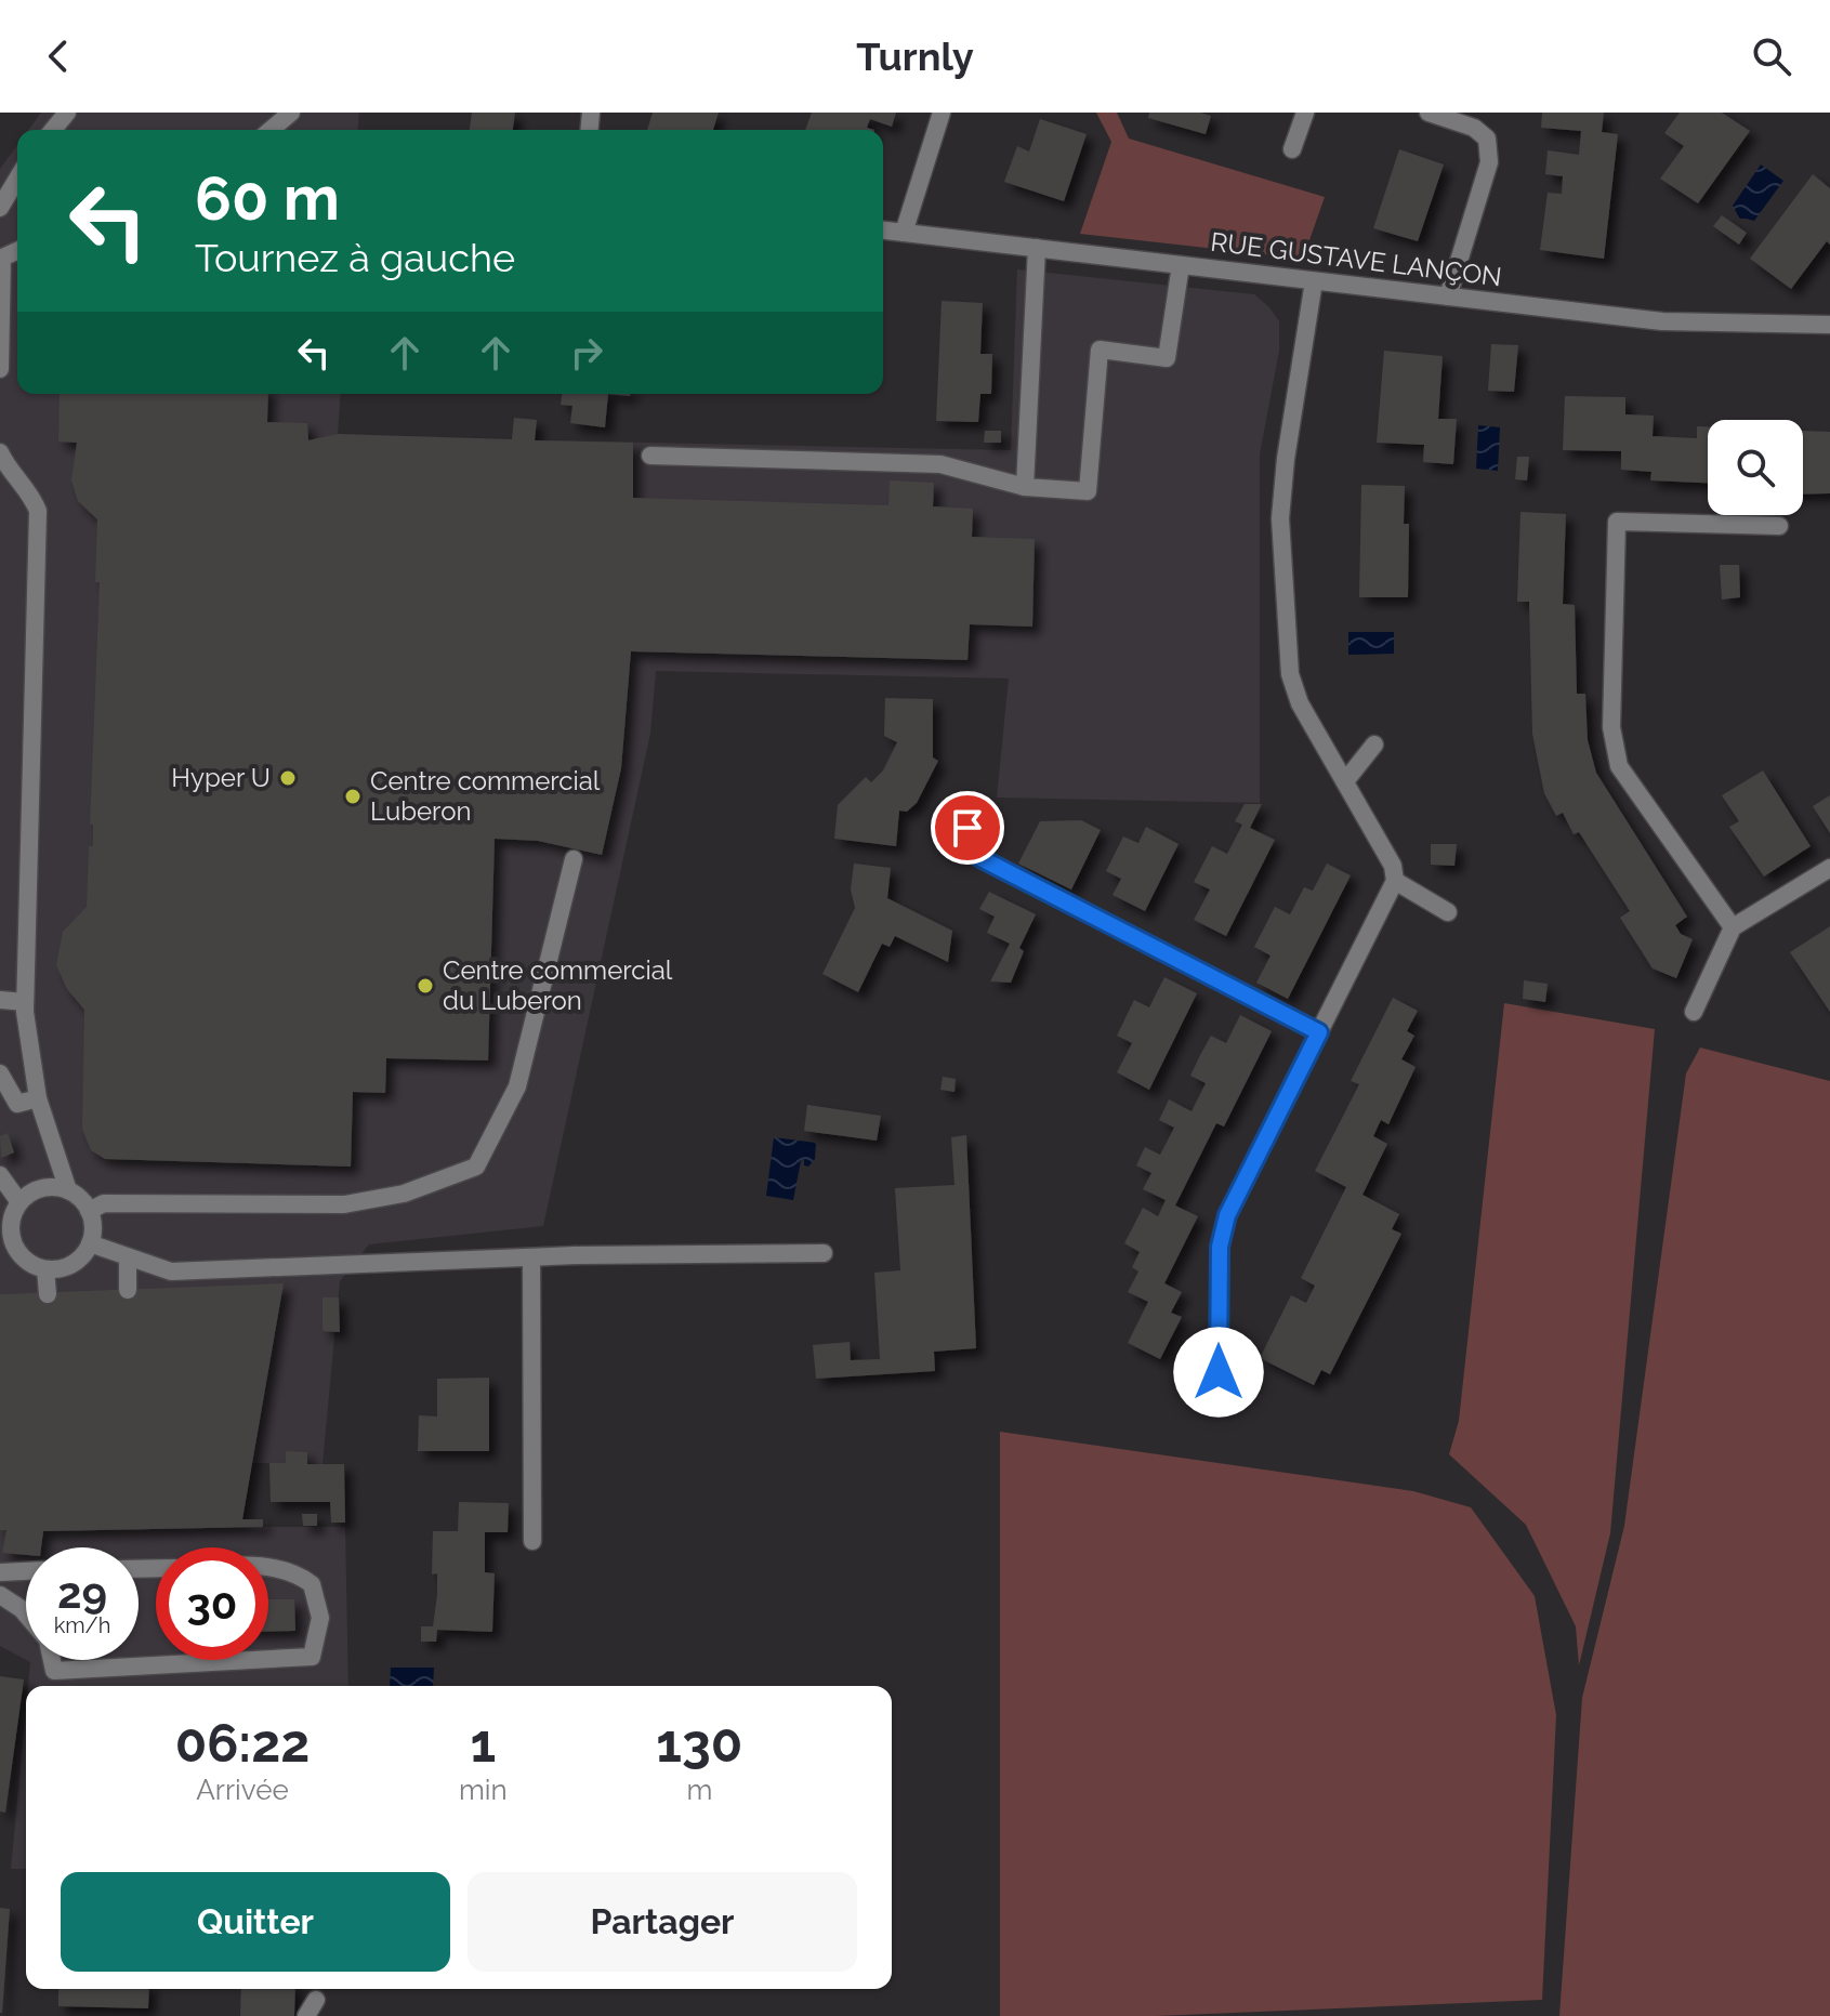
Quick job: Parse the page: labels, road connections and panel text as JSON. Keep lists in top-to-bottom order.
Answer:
{
  "streets": {
    "street": ["RUE GUSTAVE LANÇON"]
  },
  "places": ["Hyper U", "Centre commercial Luberon", "Centre commercial du Luberon"],
  "page": {
    "header": "Turnly",
    "turn": ["60 m", "Tournez à gauche"],
    "speed": "29 km/h",
    "limit": "30",
    "eta": [
      "06:22",
      "Arrivée",
      "1",
      "min",
      "130",
      "m"
    ],
    "buttons": ["Quitter", "Partager"]
  }
}
